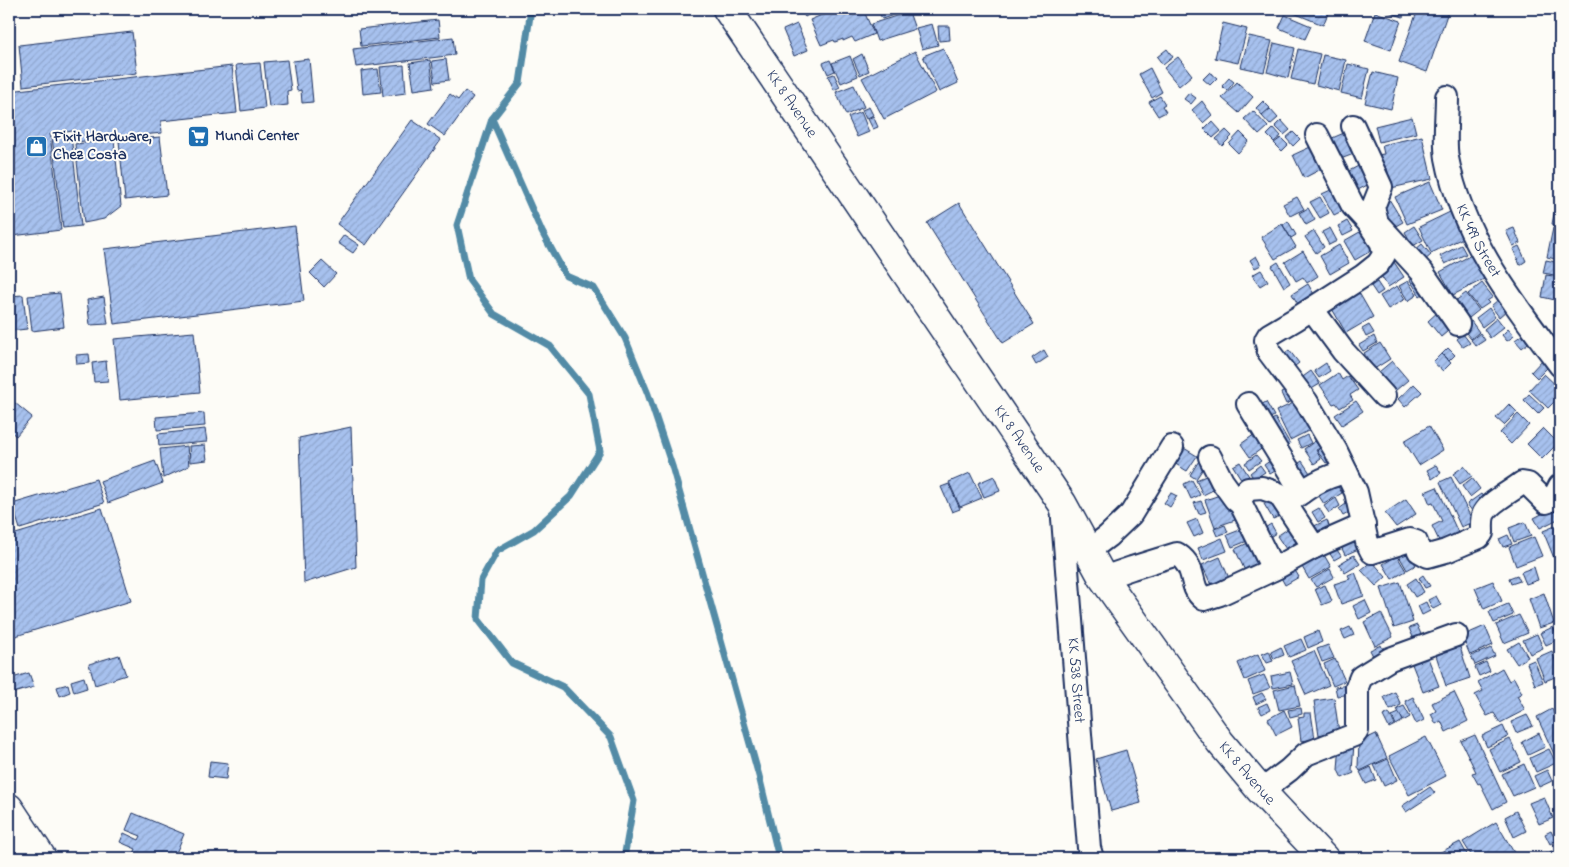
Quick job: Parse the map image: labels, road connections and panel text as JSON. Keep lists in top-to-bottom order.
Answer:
{
  "streets": {
    "main road": ["KK 8 Avenue"],
    "street": ["KK 499 Street", "KK 538 Street"]
  },
  "crossings": [
    ["KK 8 Avenue", "KK 538 Street"]
  ],
  "places": {
    "supermarket": ["Mundi Center"],
    "shop": ["Fixit Hardware, Chez Costa"]
  }
}
